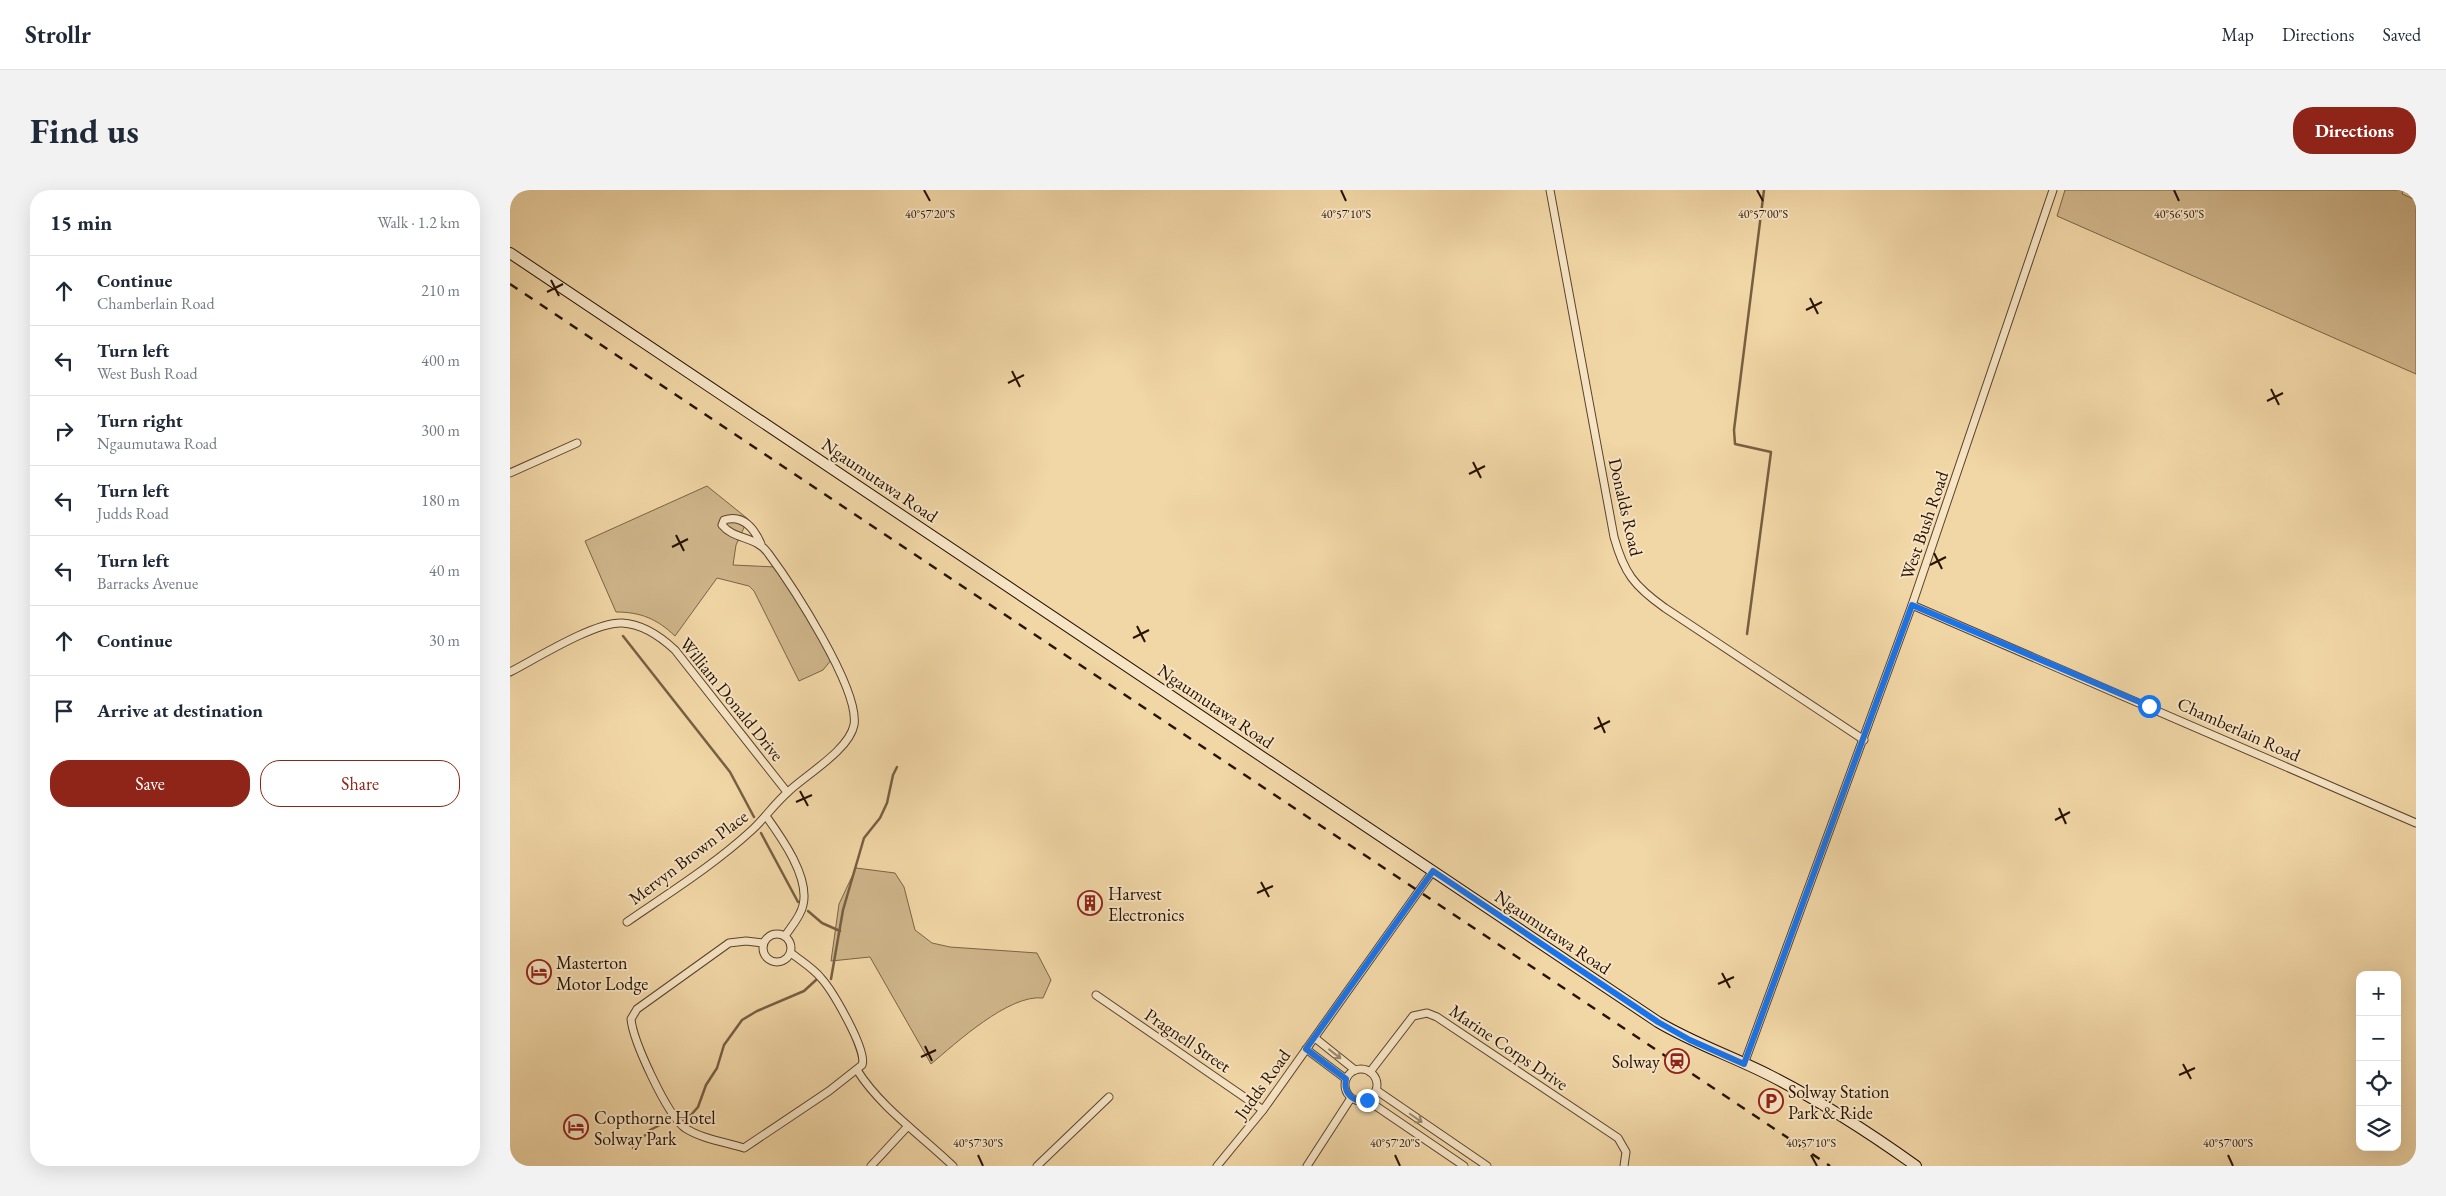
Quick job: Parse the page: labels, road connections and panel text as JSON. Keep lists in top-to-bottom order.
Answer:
{
  "streets": {
    "main road": ["Ngaumutawa Road"],
    "street": [
      "Donalds Road",
      "West Bush Road",
      "William Donald Drive",
      "Chamberlain Road",
      "Mervyn Brown Place",
      "Pragnell Street",
      "Marine Corps Drive",
      "Judds Road"
    ]
  },
  "crossings": [
    ["Ngaumutawa Road", "West Bush Road"],
    ["Ngaumutawa Road", "Judds Road"],
    ["Donalds Road", "West Bush Road"],
    ["West Bush Road", "Chamberlain Road"],
    ["William Donald Drive", "Mervyn Brown Place"],
    ["Pragnell Street", "Judds Road"]
  ],
  "places": {
    "building": ["Harvest Electronics"],
    "hotel": ["Masterton Motor Lodge", "Copthorne Hotel Solway Park"],
    "station": ["Solway"],
    "parking": ["Solway Station Park & Ride"]
  },
  "page": {
    "header": "Strollr",
    "nav": ["Map", "Directions", "Saved"],
    "buttons": [
      "Directions",
      ["Save", "Share"]
    ],
    "title": "Find us",
    "heading": ["15 min", "Walk · 1.2 km"],
    "list": [
      ["Continue", "Chamberlain Road", "210 m"],
      ["Turn left", "West Bush Road", "400 m"],
      ["Turn right", "Ngaumutawa Road", "300 m"],
      ["Turn left", "Judds Road", "180 m"],
      ["Turn left", "Barracks Avenue", "40 m"],
      ["Continue", "30 m"],
      "Arrive at destination"
    ],
    "map_buttons": ["+", "−"]
  },
  "coordinates": [
    "40°57'20\"S",
    "40°57'10\"S",
    "40°57'00\"S",
    "40°56'50\"S",
    "40°57'30\"S"
  ]
}
